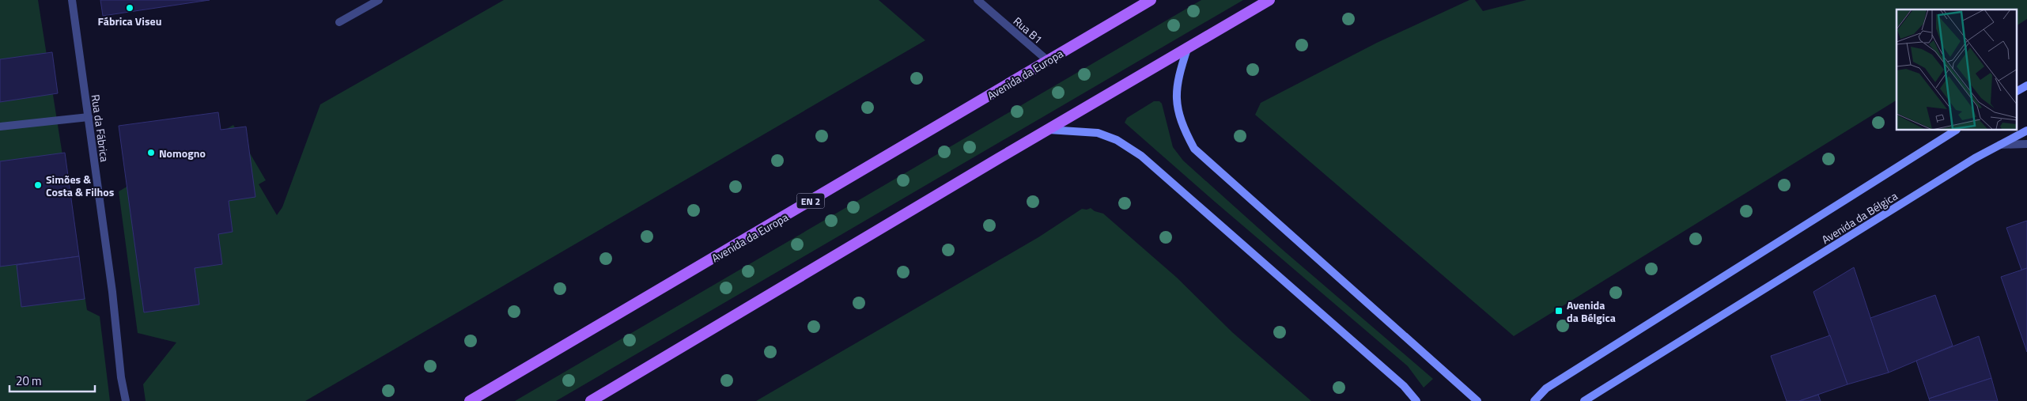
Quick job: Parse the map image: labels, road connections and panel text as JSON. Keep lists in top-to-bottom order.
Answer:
{
  "streets": {
    "main road": ["Avenida da Europa", "EN 2", "Avenida da Bélgica"],
    "street": ["Rua B1", "Rua da Fábrica"]
  },
  "crossings": [
    ["Rua B1", "Avenida da Europa"]
  ],
  "places": {
    "other": ["Fábrica Viseu", "Nomogno", "Simões & Costa & Filhos"],
    "transit": ["Avenida da Bélgica"]
  },
  "scale_bar": "20 m"
}
